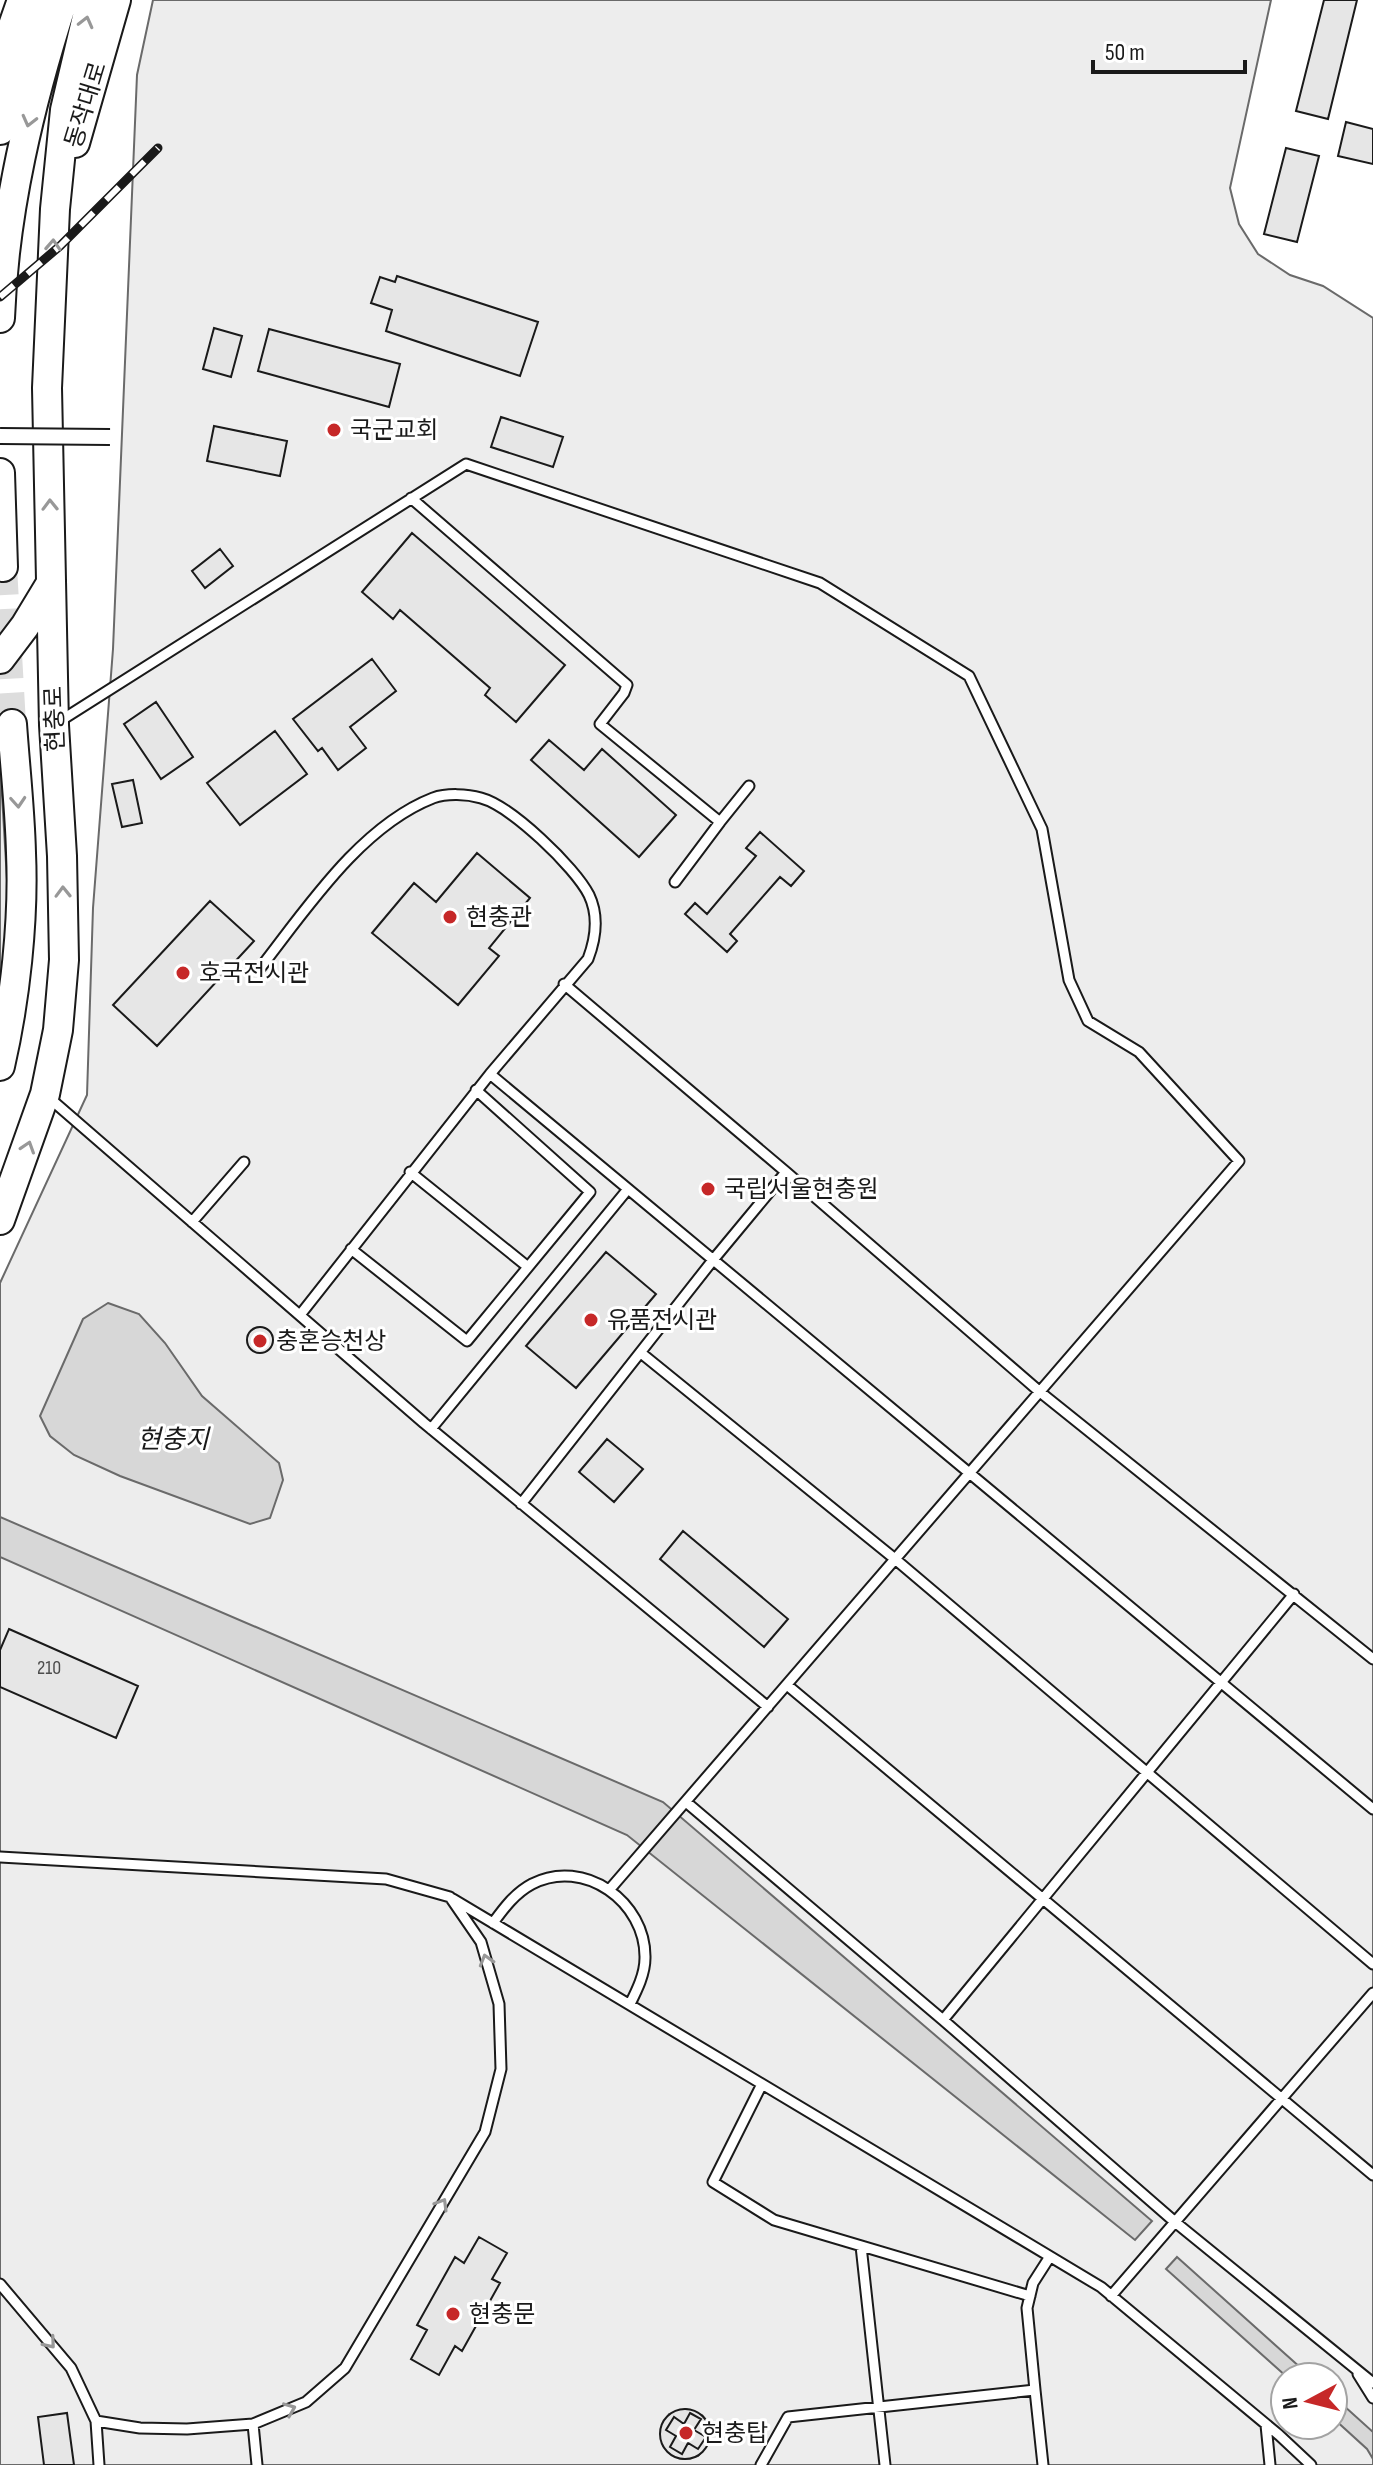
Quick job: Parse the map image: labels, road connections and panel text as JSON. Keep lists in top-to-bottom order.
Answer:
{
  "streets": {
    "main road": ["동작대로", "현충로"]
  },
  "crossings": [
    ["동작대로", "현충로"]
  ],
  "water": ["현충지"],
  "places": [
    "국군교회",
    "현충관",
    "호국전시관",
    "국립서울현충원",
    "유품전시관",
    "충혼승천상",
    "현충문",
    "현충탑"
  ],
  "house_numbers": ["210"],
  "scale_bar": "50 m",
  "north": "left"
}
